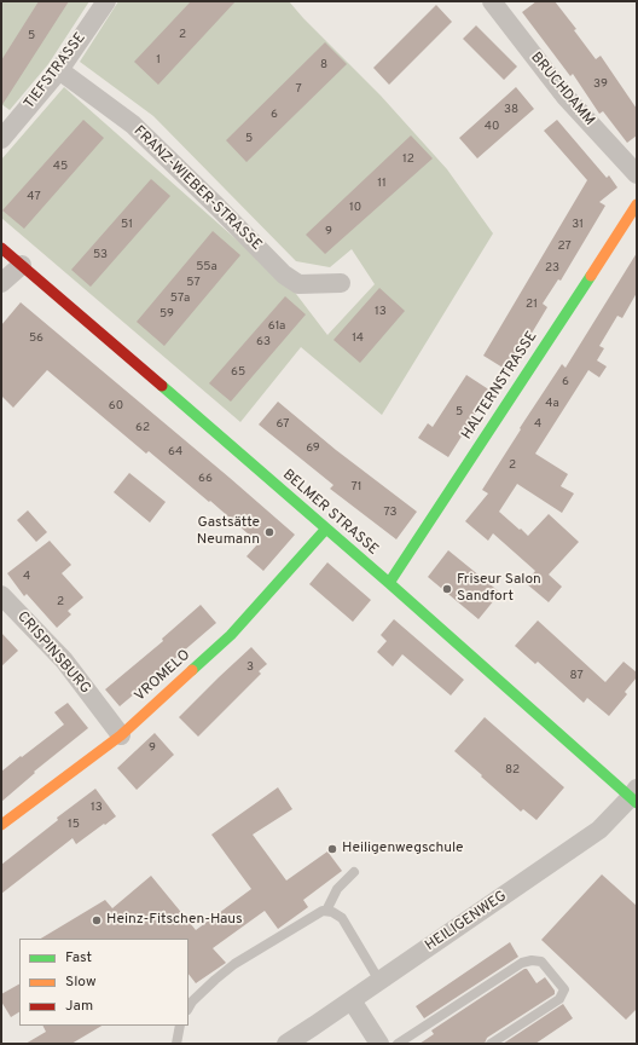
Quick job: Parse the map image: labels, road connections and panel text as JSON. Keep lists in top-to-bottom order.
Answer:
{
  "streets": {
    "street": [
      "TIEFSTRASSE",
      "BRUCHDAMM",
      "FRANZ-WIEBER-STRASSE",
      "HALTERNSTRASSE",
      "BELMER STRASSE",
      "CRISPINSBURG",
      "VROMELO",
      "HEILIGENWEG"
    ]
  },
  "crossings": [
    ["TIEFSTRASSE", "FRANZ-WIEBER-STRASSE"],
    ["HALTERNSTRASSE", "BELMER STRASSE"],
    ["BELMER STRASSE", "VROMELO"],
    ["BELMER STRASSE", "HEILIGENWEG"],
    ["CRISPINSBURG", "VROMELO"]
  ],
  "places": [
    "Gastsätte Neumann",
    "Friseur Salon Sandfort",
    "Heiligenwegschule",
    "Heinz-Fitschen-Haus"
  ],
  "house_numbers": [
    "2",
    "5",
    "1",
    "8",
    "39",
    "7",
    "38",
    "6",
    "40",
    "5",
    "12",
    "45",
    "11",
    "47",
    "10",
    "51",
    "31",
    "9",
    "27",
    "53",
    "55a",
    "23",
    "57",
    "57a",
    "21",
    "13",
    "59",
    "61a",
    "56",
    "14",
    "63",
    "65",
    "6",
    "4a",
    "60",
    "5",
    "67",
    "4",
    "62",
    "69",
    "64",
    "2",
    "66",
    "71",
    "73",
    "4",
    "2",
    "3",
    "87",
    "9",
    "82",
    "13",
    "15"
  ],
  "legend": ["Fast", "Slow", "Jam"]
}
